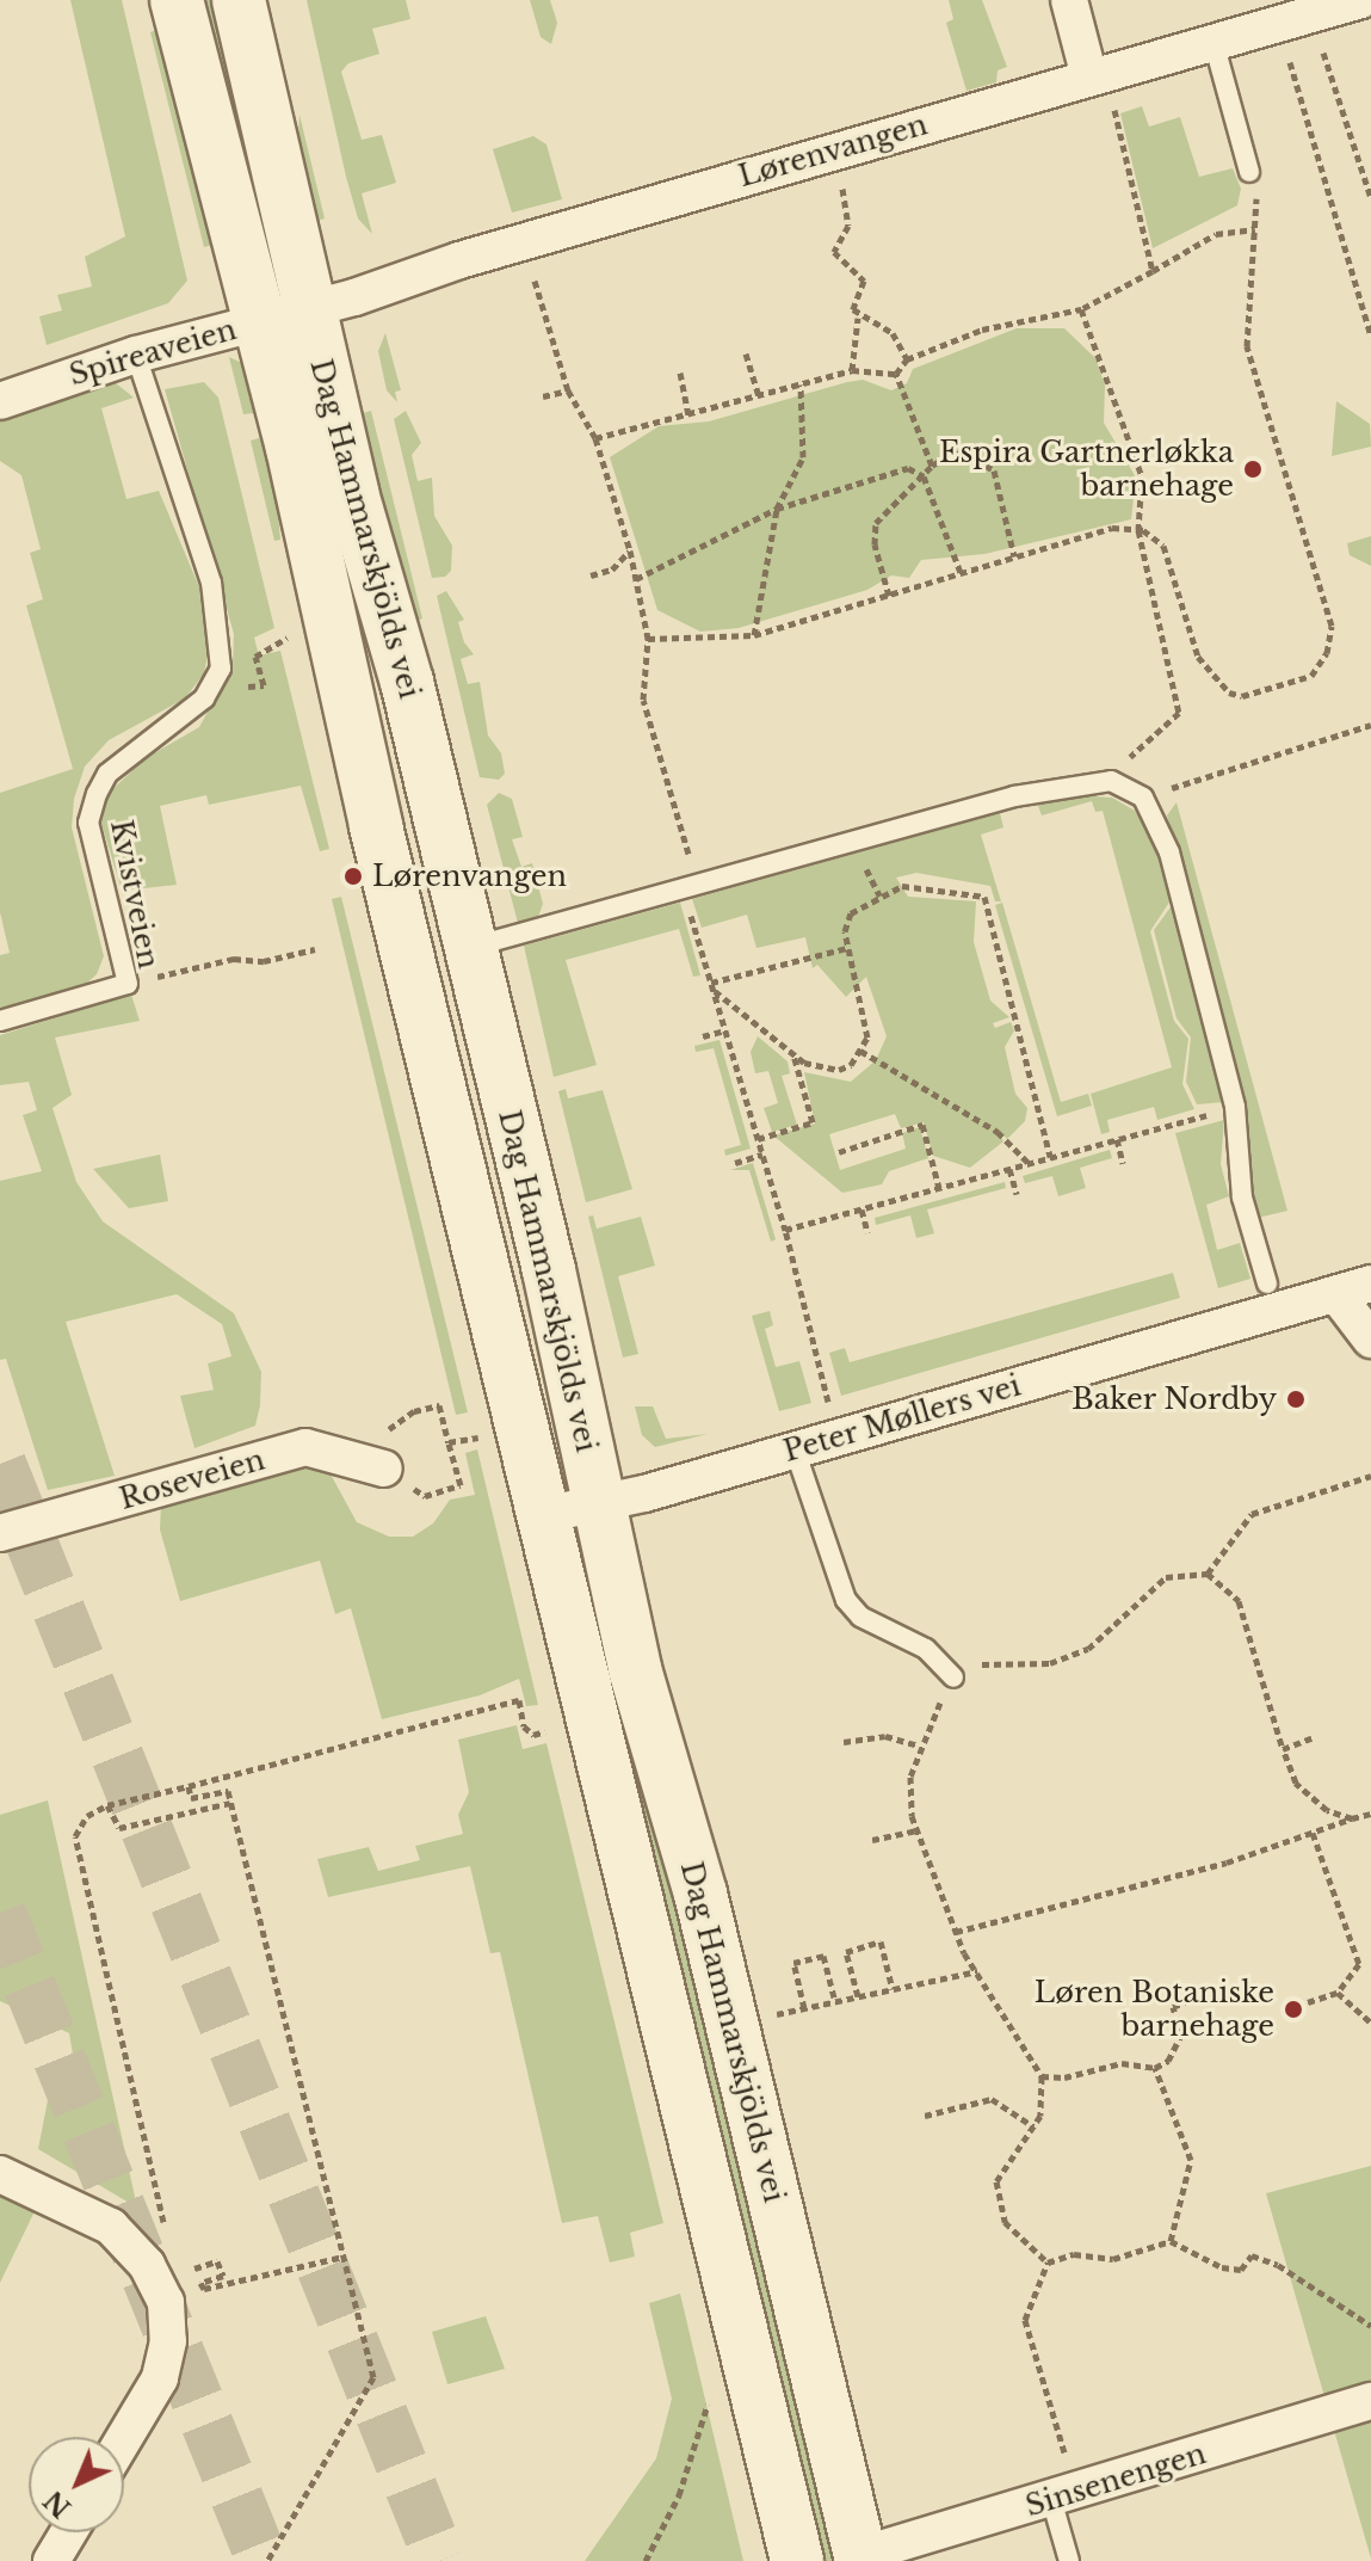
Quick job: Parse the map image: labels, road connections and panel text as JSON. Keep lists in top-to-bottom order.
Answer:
{
  "streets": {
    "main road": ["Dag Hammarskjölds vei"],
    "street": [
      "Lørenvangen",
      "Spireaveien",
      "Peter Møllers vei",
      "Roseveien",
      "Sinsenengen"
    ],
    "lane": ["Kvistveien"]
  },
  "crossings": [
    ["Lørenvangen", "Spireaveien"],
    ["Lørenvangen", "Dag Hammarskjölds vei"],
    ["Spireaveien", "Dag Hammarskjölds vei"],
    ["Spireaveien", "Kvistveien"],
    ["Dag Hammarskjölds vei", "Peter Møllers vei"],
    ["Dag Hammarskjölds vei", "Sinsenengen"]
  ],
  "places": [
    "Espira Gartnerløkka barnehage",
    "Lørenvangen",
    "Baker Nordby",
    "Løren Botaniske barnehage"
  ],
  "north": "bottom left"
}
